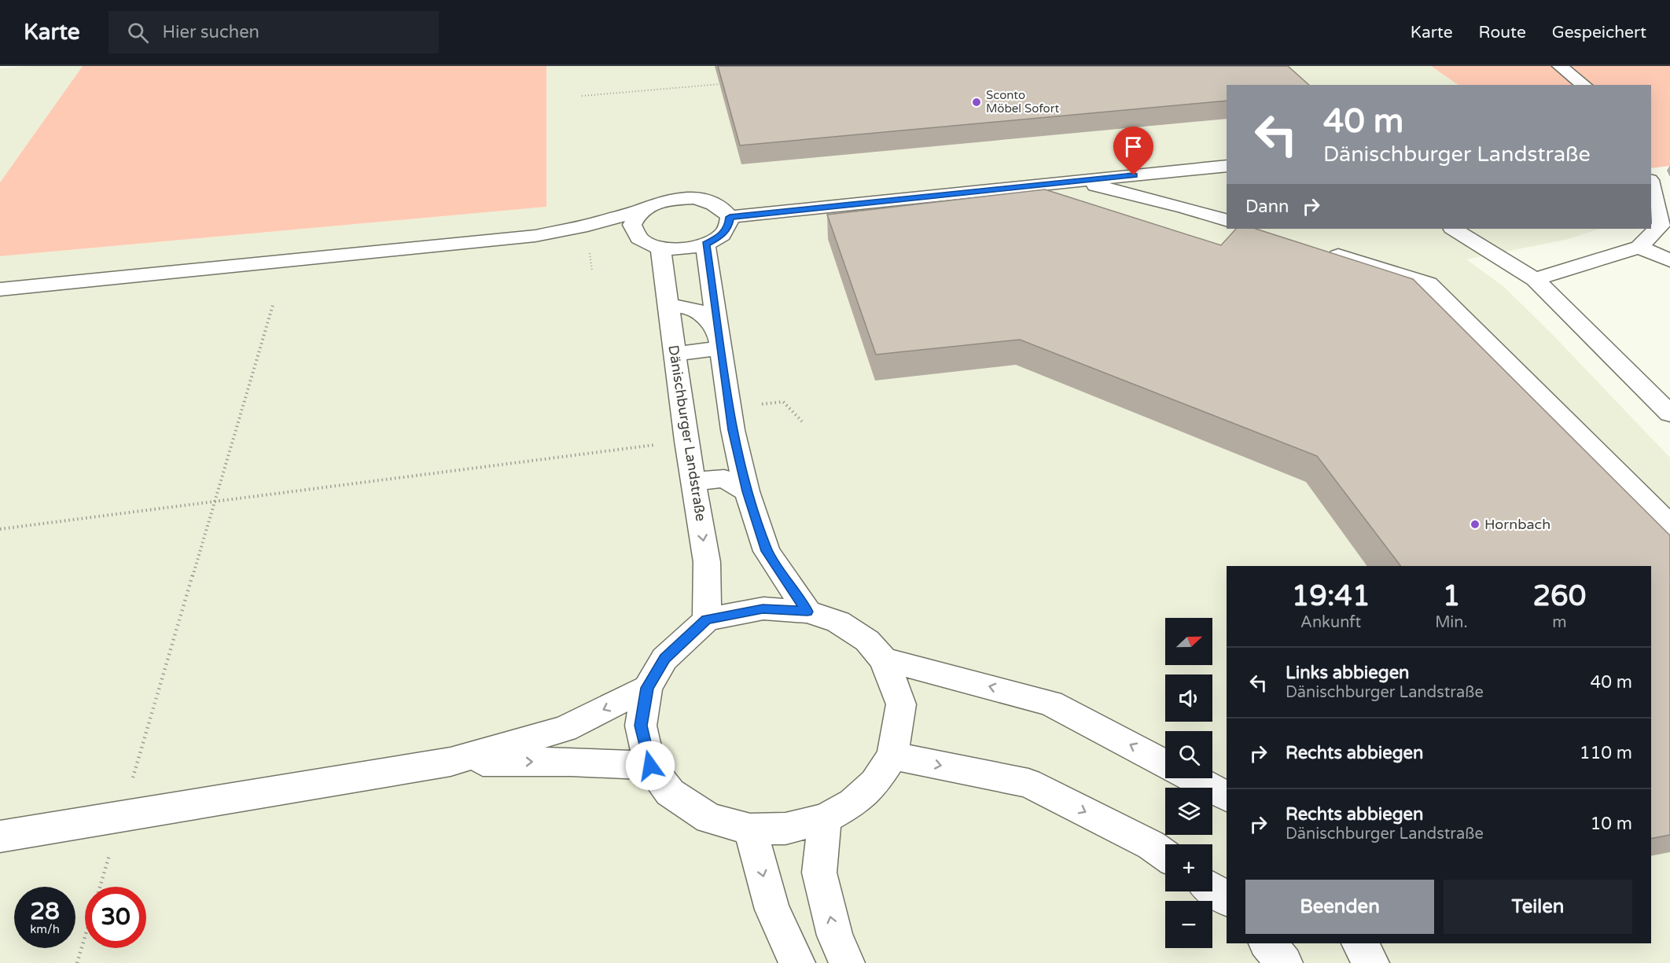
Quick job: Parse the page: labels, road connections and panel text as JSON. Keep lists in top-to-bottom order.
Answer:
{
  "streets": {
    "street": ["Dänischburger Landstraße"]
  },
  "places": ["Sconto Möbel Sofort", "Hornbach"],
  "north": "right",
  "page": {
    "header": "Karte",
    "search": "Hier suchen",
    "nav": ["Karte", "Route", "Gespeichert"],
    "turn": ["40 m", "Dänischburger Landstraße"],
    "then": "Dann",
    "eta": [
      "19:41",
      "Ankunft",
      "1",
      "Min.",
      "260",
      "m"
    ],
    "map_buttons": ["+", "−"],
    "list": [
      {
        "name": "Links abbiegen",
        "note": "Dänischburger Landstraße",
        "value": "40 m"
      },
      {
        "name": "Rechts abbiegen",
        "value": "110 m"
      },
      {
        "name": "Rechts abbiegen",
        "note": "Dänischburger Landstraße",
        "value": "10 m"
      }
    ],
    "buttons": ["Beenden", "Teilen"],
    "speed": "28 km/h",
    "limit": "30"
  }
}
